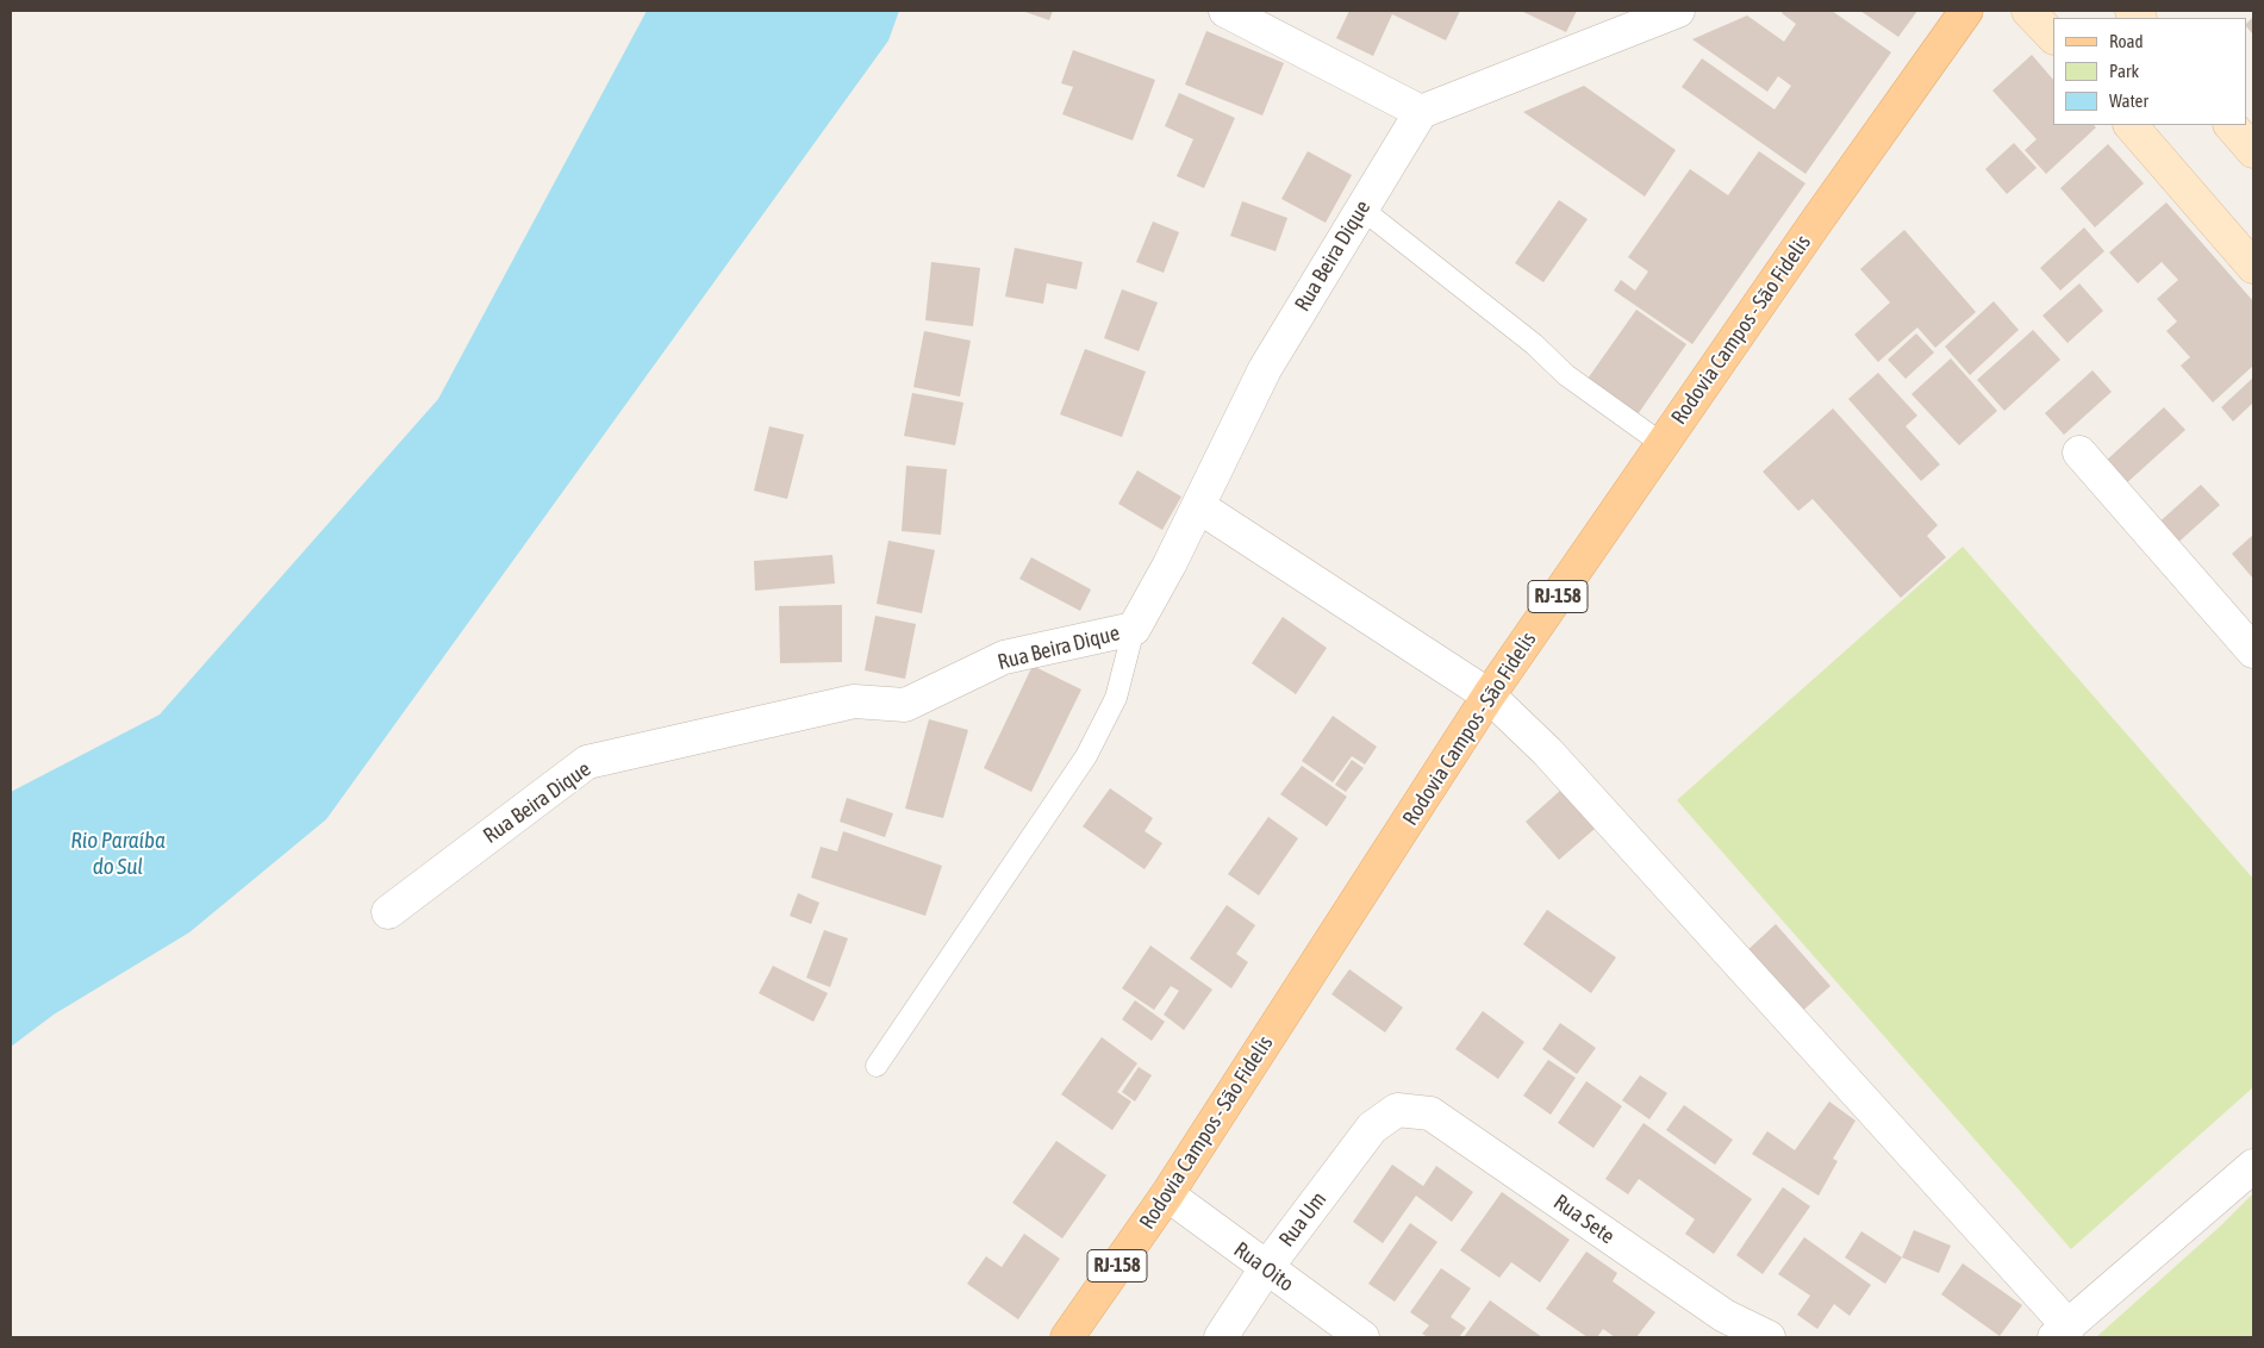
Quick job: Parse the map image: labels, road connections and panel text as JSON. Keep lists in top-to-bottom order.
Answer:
{
  "streets": {
    "main road": ["Rodovia Campos - São Fidelis", "RJ-158"],
    "street": [
      "Rua Beira Dique",
      "Rua Um",
      "Rua Sete",
      "Rua Oito"
    ]
  },
  "crossings": [
    ["Rodovia Campos - São Fidelis", "Rua Oito"],
    ["Rua Um", "Rua Sete"],
    ["Rua Um", "Rua Oito"]
  ],
  "water": ["Rio Paraíba do Sul"],
  "legend": ["Road", "Park", "Water"]
}
